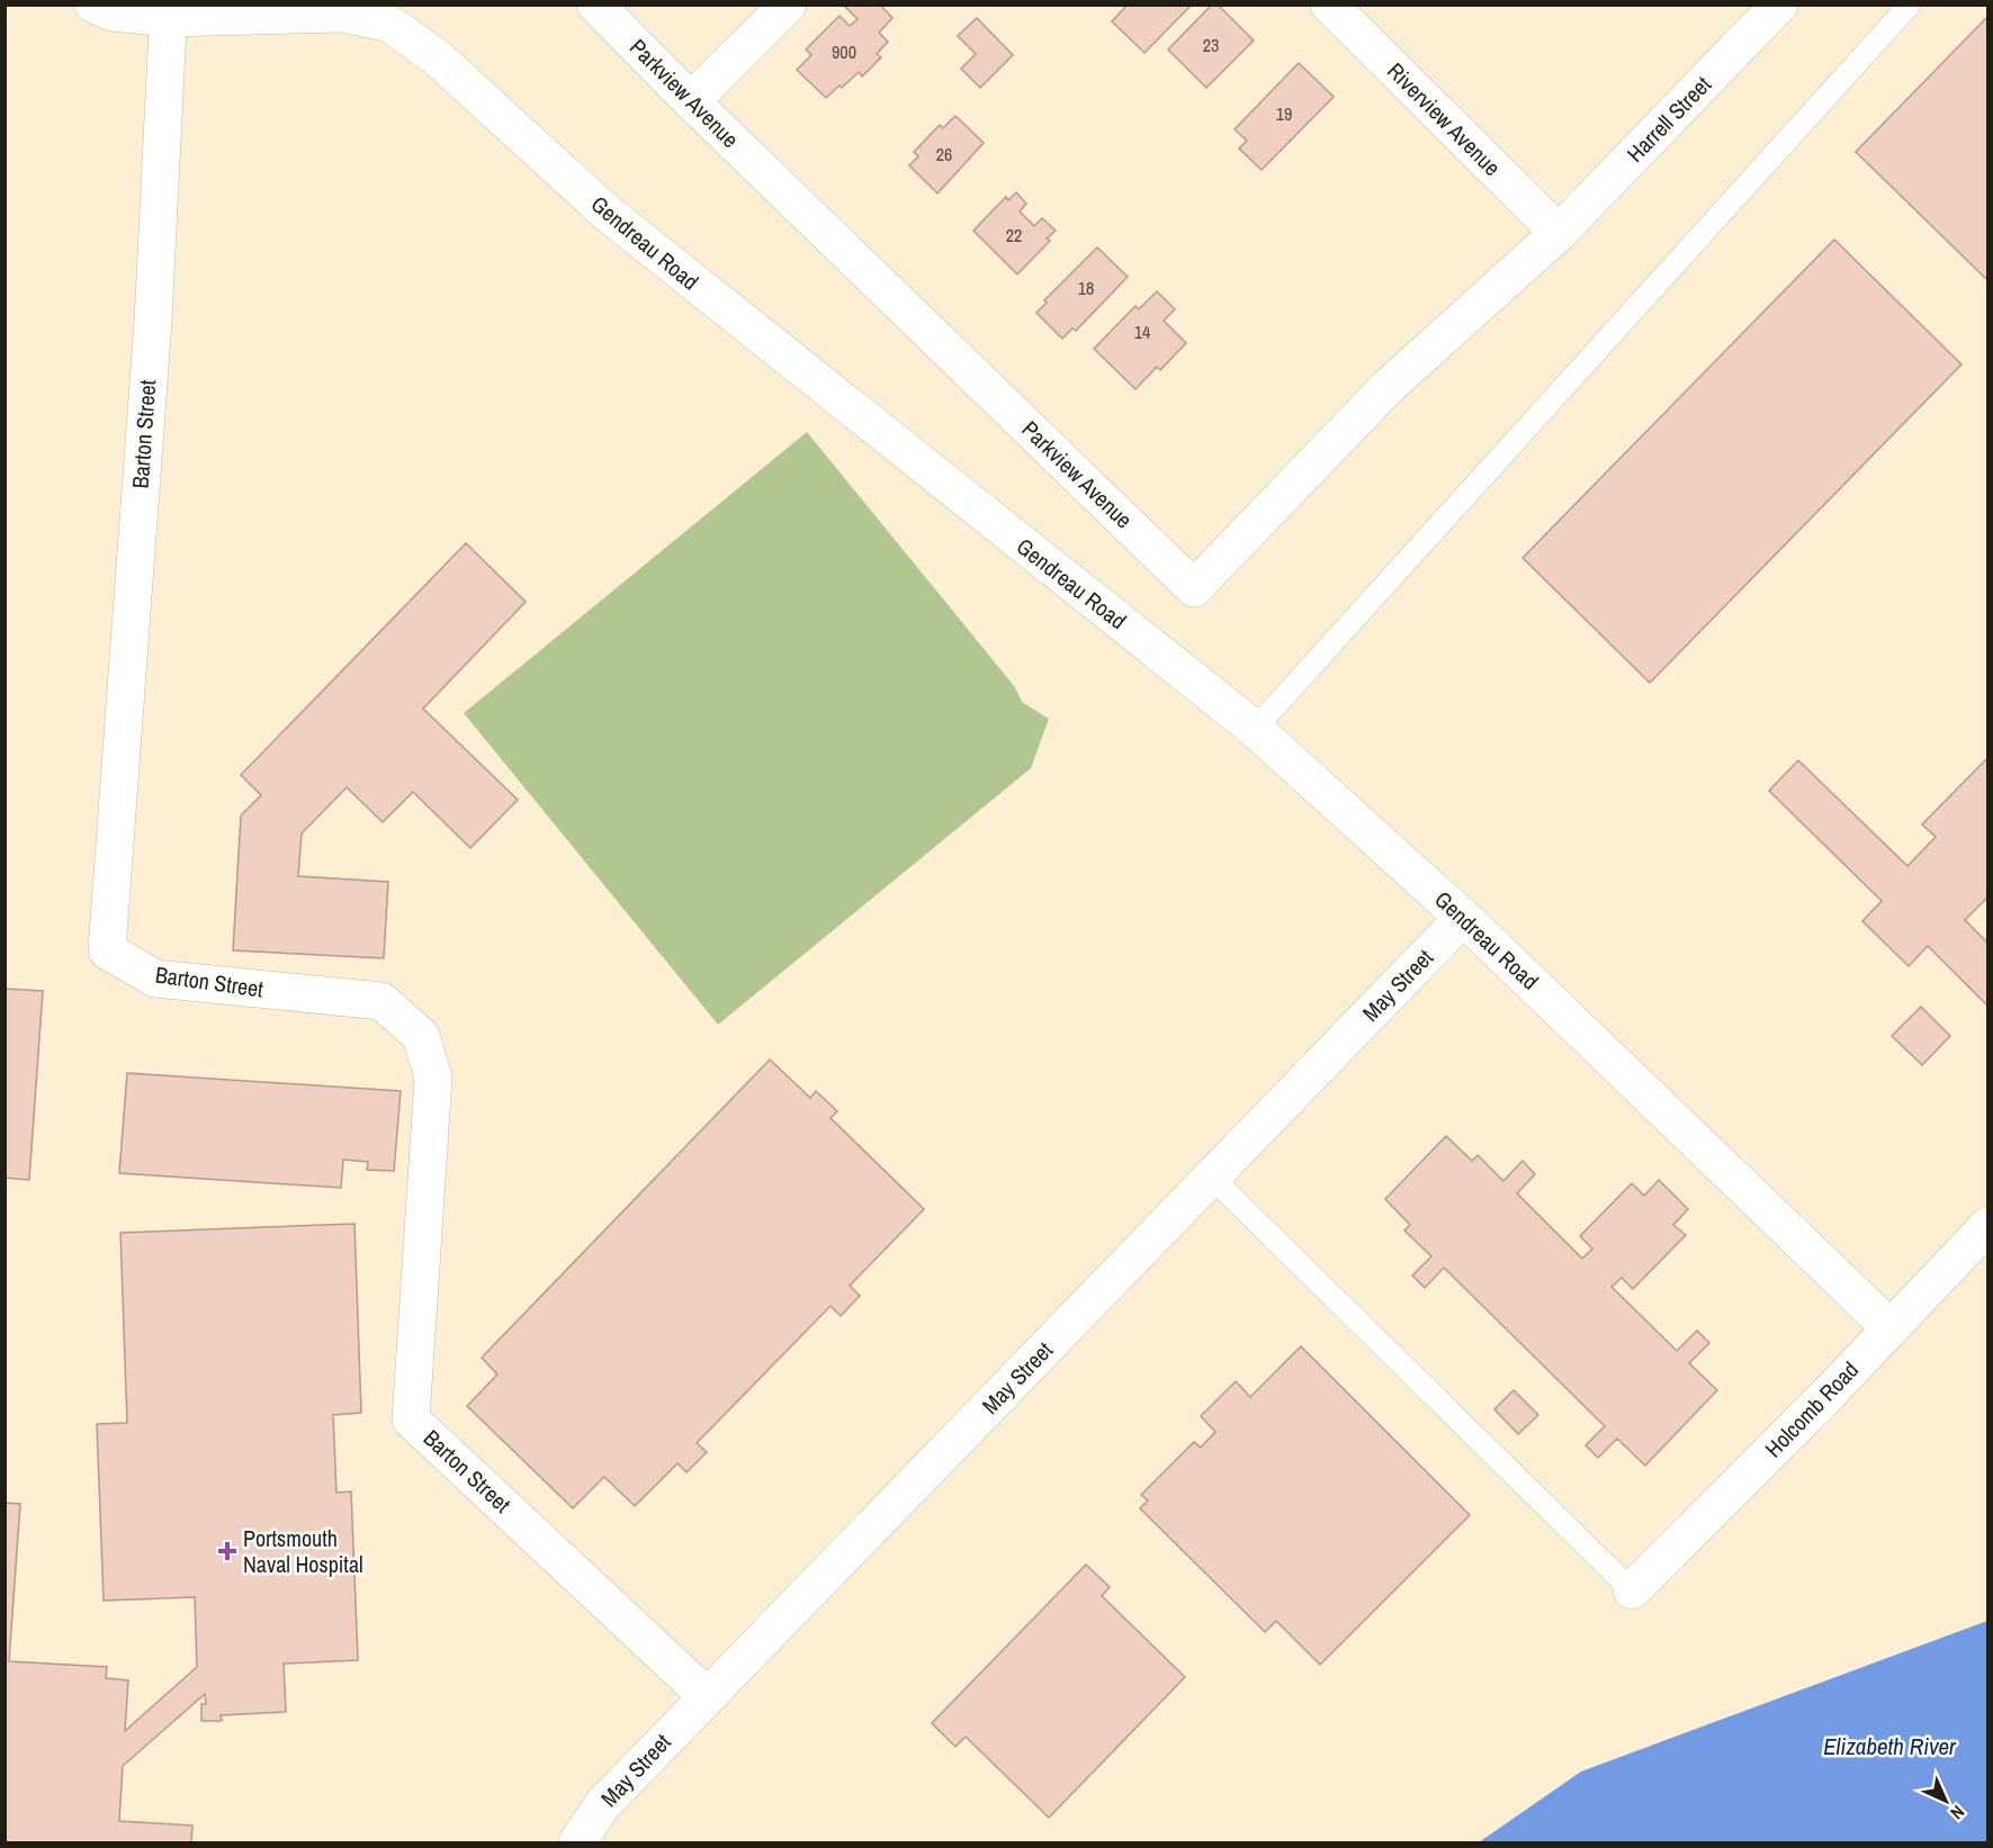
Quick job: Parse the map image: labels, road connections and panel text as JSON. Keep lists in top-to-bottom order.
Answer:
{
  "streets": {
    "street": [
      "Parkview Avenue",
      "Riverview Avenue",
      "Harrell Street",
      "Gendreau Road",
      "Barton Street",
      "May Street",
      "Holcomb Road"
    ]
  },
  "crossings": [
    ["Parkview Avenue", "Riverview Avenue"],
    ["Parkview Avenue", "Harrell Street"],
    ["Riverview Avenue", "Harrell Street"],
    ["Gendreau Road", "Barton Street"],
    ["Gendreau Road", "May Street"],
    ["Gendreau Road", "Holcomb Road"],
    ["Barton Street", "May Street"]
  ],
  "water": ["Elizabeth River"],
  "places": {
    "health": ["Portsmouth Naval Hospital"]
  },
  "house_numbers": [
    "23",
    "900",
    "19",
    "26",
    "22",
    "18",
    "14"
  ],
  "north": "bottom right"
}
